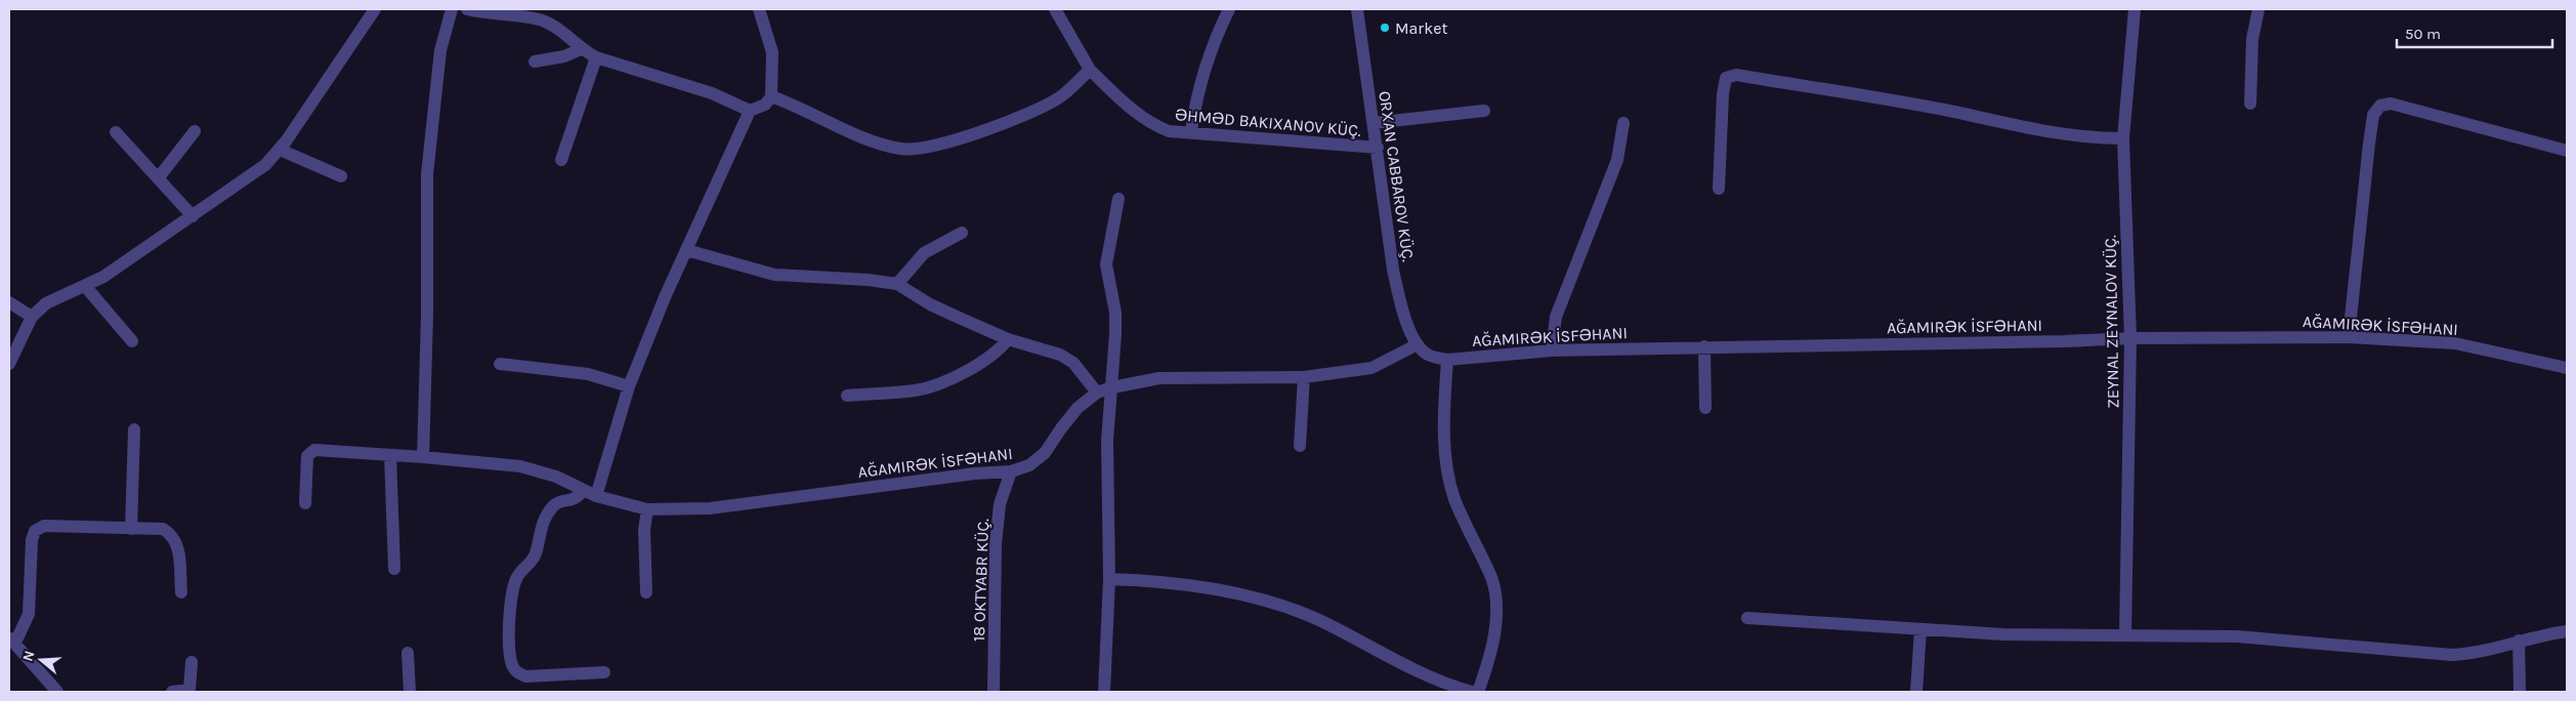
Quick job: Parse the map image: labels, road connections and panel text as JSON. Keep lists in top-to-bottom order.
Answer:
{
  "streets": {
    "street": [
      "ORXAN CABBAROV KÜÇ.",
      "ZEYNAL ZEYNALOV KÜÇ.",
      "AĞAMIRƏK İSFƏHANI",
      "18 OKTYABR KÜÇ."
    ]
  },
  "crossings": [
    ["ORXAN CABBAROV KÜÇ.", "AĞAMIRƏK İSFƏHANI"],
    ["ZEYNAL ZEYNALOV KÜÇ.", "AĞAMIRƏK İSFƏHANI"],
    ["AĞAMIRƏK İSFƏHANI", "18 OKTYABR KÜÇ."]
  ],
  "places": ["Market"],
  "scale_bar": "50 m",
  "north": "left"
}
